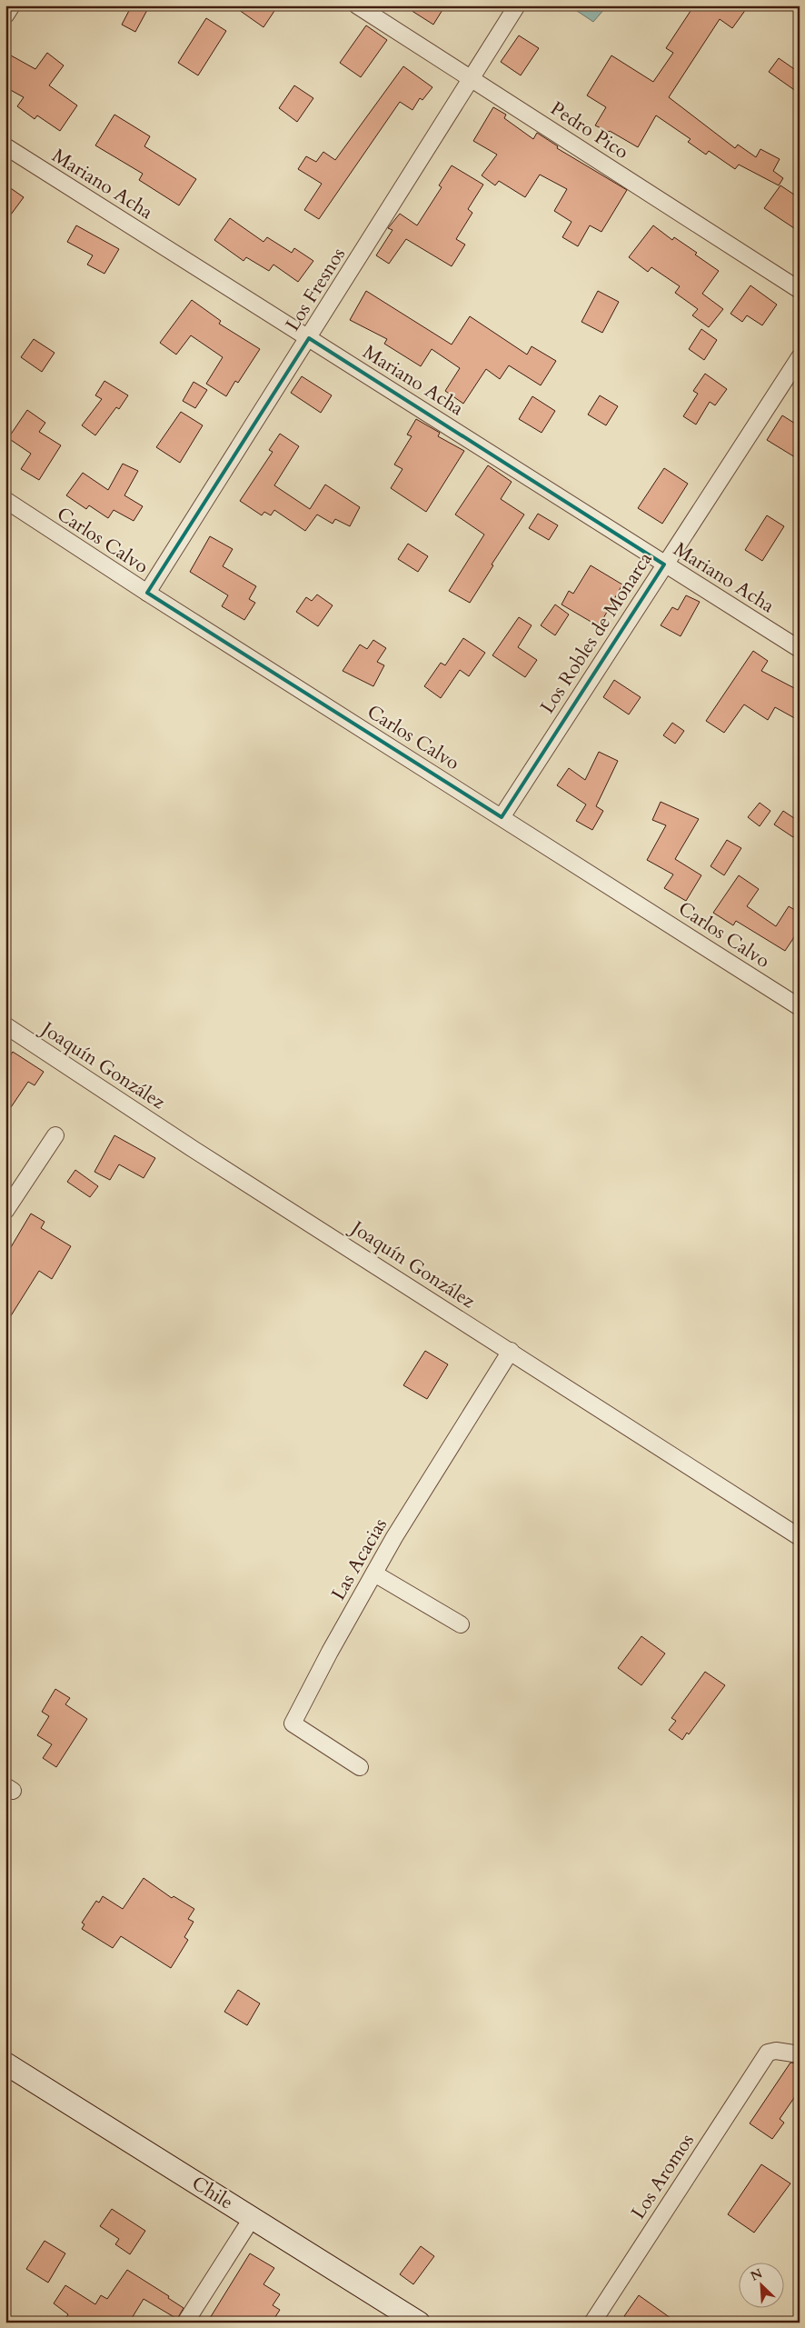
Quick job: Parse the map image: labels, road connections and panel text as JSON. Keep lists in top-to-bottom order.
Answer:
{
  "streets": {
    "street": [
      "Pedro Pico",
      "Mariano Acha",
      "Los Fresnos",
      "Carlos Calvo",
      "Los Robles de Monarca",
      "Joaquín González",
      "Las Acacias",
      "Los Aromos",
      "Chile"
    ]
  },
  "crossings": [
    ["Pedro Pico", "Los Fresnos"],
    ["Mariano Acha", "Los Fresnos"],
    ["Mariano Acha", "Los Robles de Monarca"],
    ["Los Fresnos", "Carlos Calvo"],
    ["Carlos Calvo", "Los Robles de Monarca"],
    ["Joaquín González", "Las Acacias"]
  ],
  "north": "top left"
}
